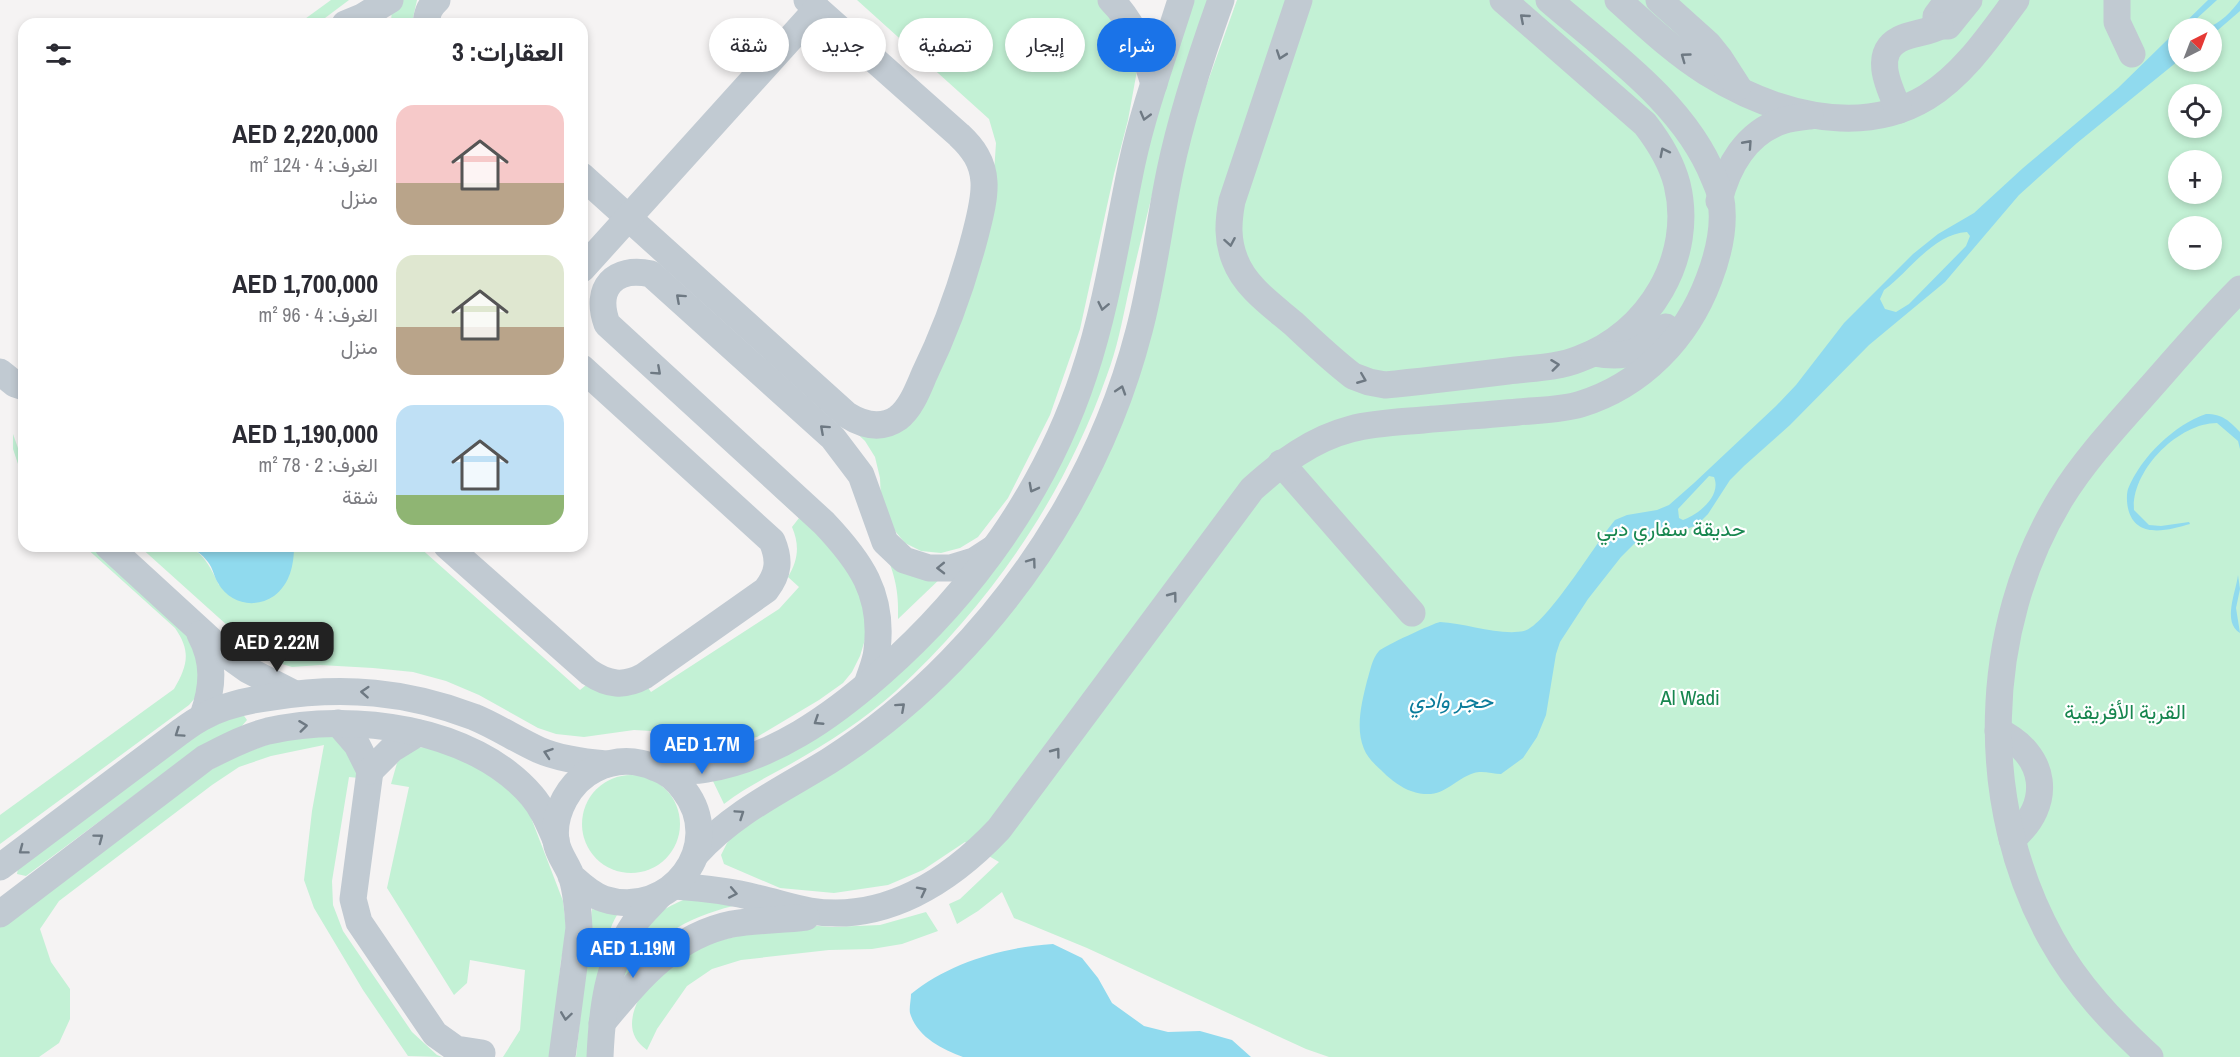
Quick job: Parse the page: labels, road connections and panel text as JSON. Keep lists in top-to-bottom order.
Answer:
{
  "water": ["حجر وادي"],
  "parks": ["حديقة سفاري دبي", "Al Wadi", "القرية الأفريقية"],
  "north": "top right",
  "page": {
    "map_buttons": ["+", "−"],
    "chip": [
      "شراء",
      "إيجار",
      "تصفية",
      "جديد",
      "شقة"
    ],
    "heading": "العقارات: 3",
    "list": [
      {
        "name": "AED 2,220,000",
        "note": "الغرف: 4 · 124 m² · منزل"
      },
      {
        "name": "AED 1,700,000",
        "note": "الغرف: 4 · 96 m² · منزل"
      },
      {
        "name": "AED 1,190,000",
        "note": "الغرف: 2 · 78 m² · شقة"
      }
    ],
    "price": ["AED 2.22M", "AED 1.7M", "AED 1.19M"]
  }
}
